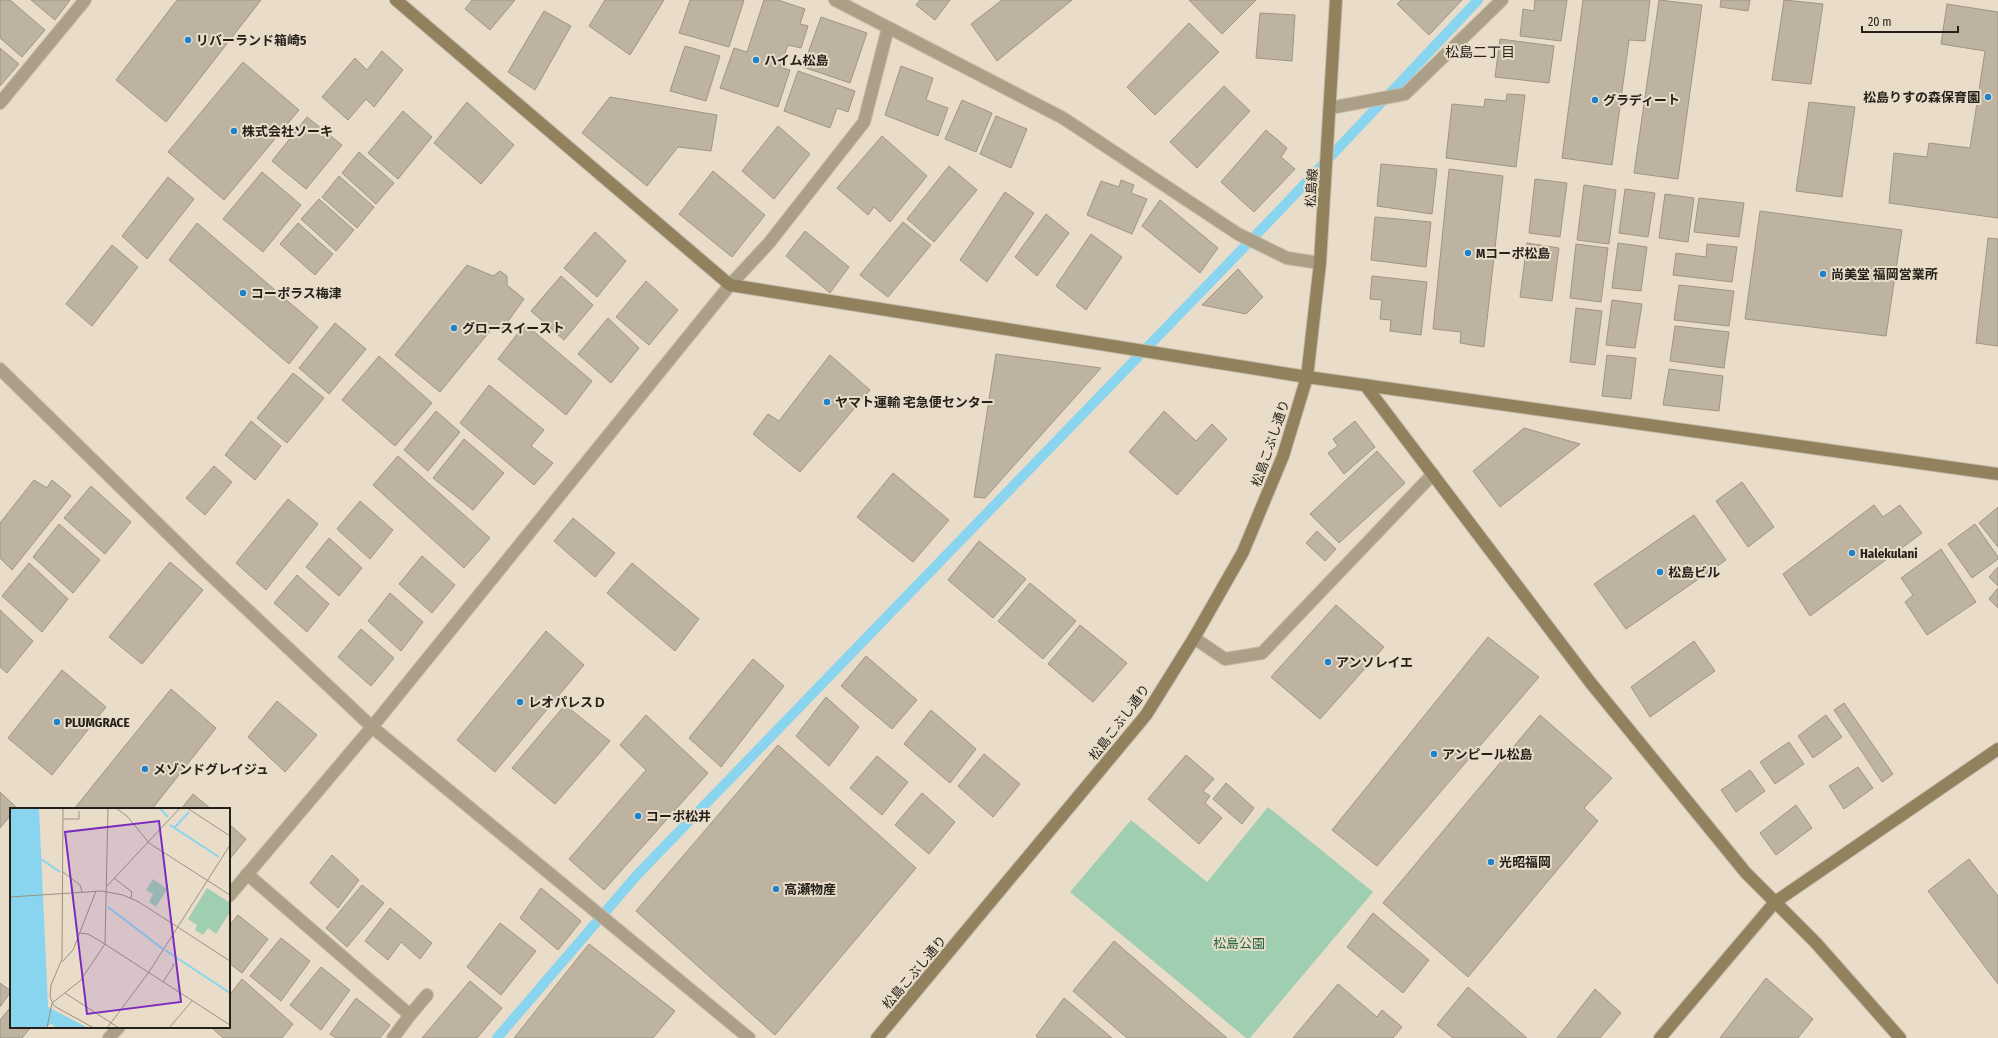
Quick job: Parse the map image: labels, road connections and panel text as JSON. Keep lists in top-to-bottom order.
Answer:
{
  "streets": {
    "street": ["松島線", "松島こぶし通り"]
  },
  "crossings": [
    ["松島線", "松島こぶし通り"]
  ],
  "districts": ["松島二丁目"],
  "parks": ["松島公園"],
  "places": [
    "リバーランド箱崎5",
    "ハイム松島",
    "松島りすの森保育園",
    "グラディート",
    "株式会社ソーキ",
    "Mコーポ松島",
    "尚美堂 福岡営業所",
    "コーポラス梅津",
    "グロースイースト",
    "ヤマト運輸 宅急便センター",
    "Halekulani",
    "松島ビル",
    "アンソレイエ",
    "レオパレスＤ",
    "PLUMGRACE",
    "アンピール松島",
    "メゾンドグレイジュ",
    "コーポ松井",
    "光昭福岡",
    "高瀬物産"
  ],
  "scale_bar": "20 m"
}
